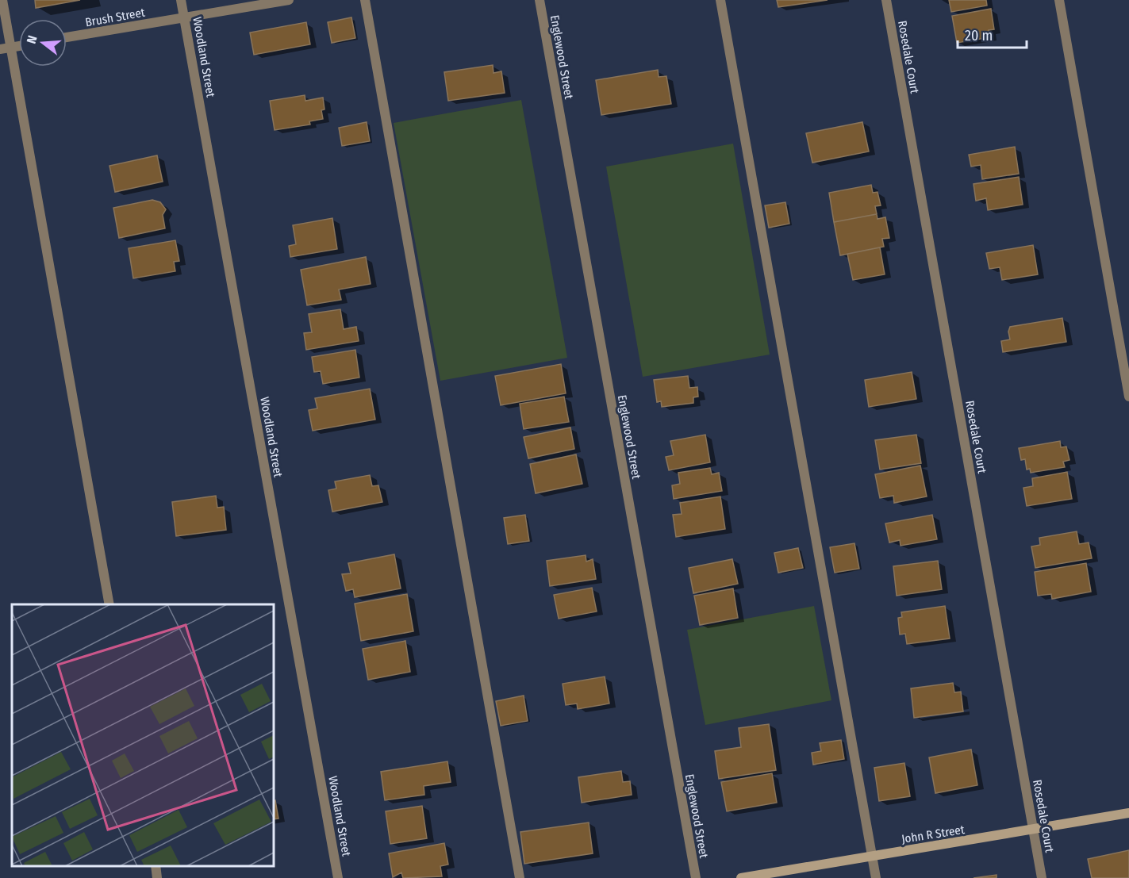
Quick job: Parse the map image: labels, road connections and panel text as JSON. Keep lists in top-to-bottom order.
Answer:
{
  "streets": {
    "street": [
      "Brush Street",
      "Woodland Street",
      "Englewood Street",
      "Rosedale Court",
      "John R Street"
    ]
  },
  "crossings": [
    ["Brush Street", "Woodland Street"],
    ["Rosedale Court", "John R Street"]
  ],
  "scale_bar": "20 m",
  "north": "left"
}
